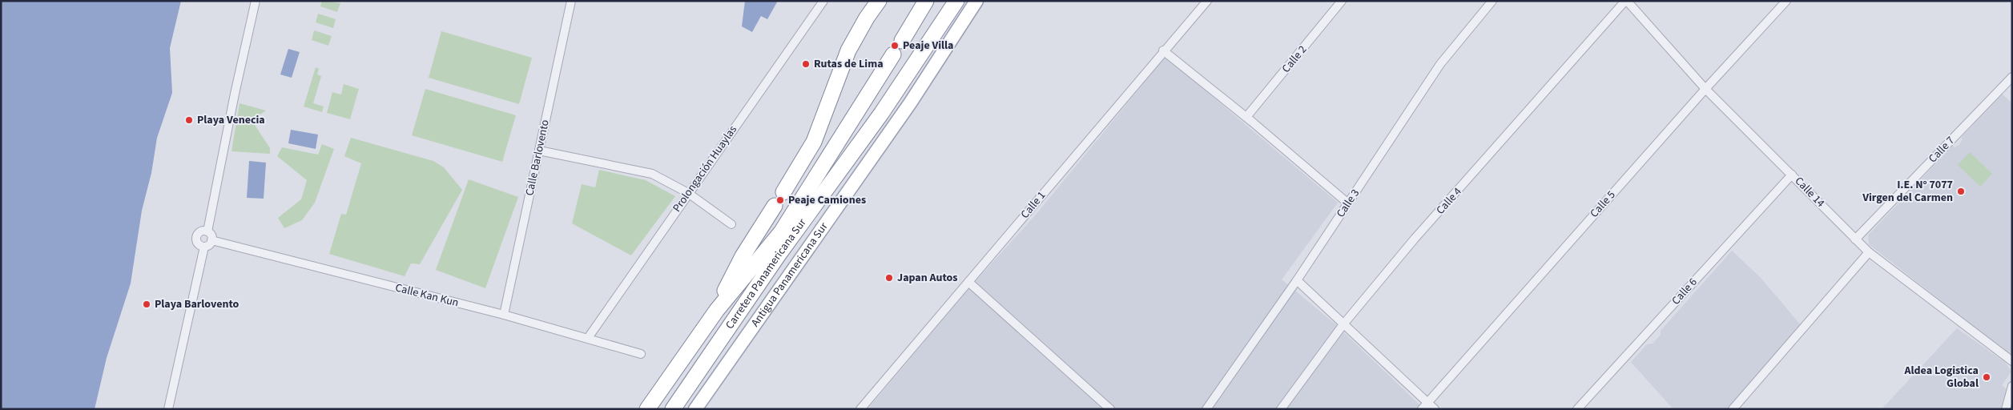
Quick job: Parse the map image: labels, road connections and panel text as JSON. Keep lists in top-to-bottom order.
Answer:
{
  "streets": {
    "highway": ["Carretera Panamericana Sur"],
    "main road": ["Antigua Panamericana Sur"],
    "street": [
      "Calle 2",
      "Calle 7",
      "Calle Barlovento",
      "Prolongación Huaylas",
      "Calle 14",
      "Calle 4",
      "Calle 3",
      "Calle 5",
      "Calle 1",
      "Calle 6",
      "Calle Kan Kun"
    ]
  },
  "crossings": [
    ["Calle 7", "Calle 14"],
    ["Calle Barlovento", "Calle Kan Kun"],
    ["Prolongación Huaylas", "Calle Kan Kun"],
    ["Calle 14", "Calle 4"],
    ["Calle 14", "Calle 5"],
    ["Calle 14", "Calle 6"]
  ],
  "places": [
    "Peaje Villa",
    "Rutas de Lima",
    "Playa Venecia",
    "I.E. N° 7077 Virgen del Carmen",
    "Peaje Camiones",
    "Japan Autos",
    "Playa Barlovento",
    "Aldea Logistica Global"
  ]
}
